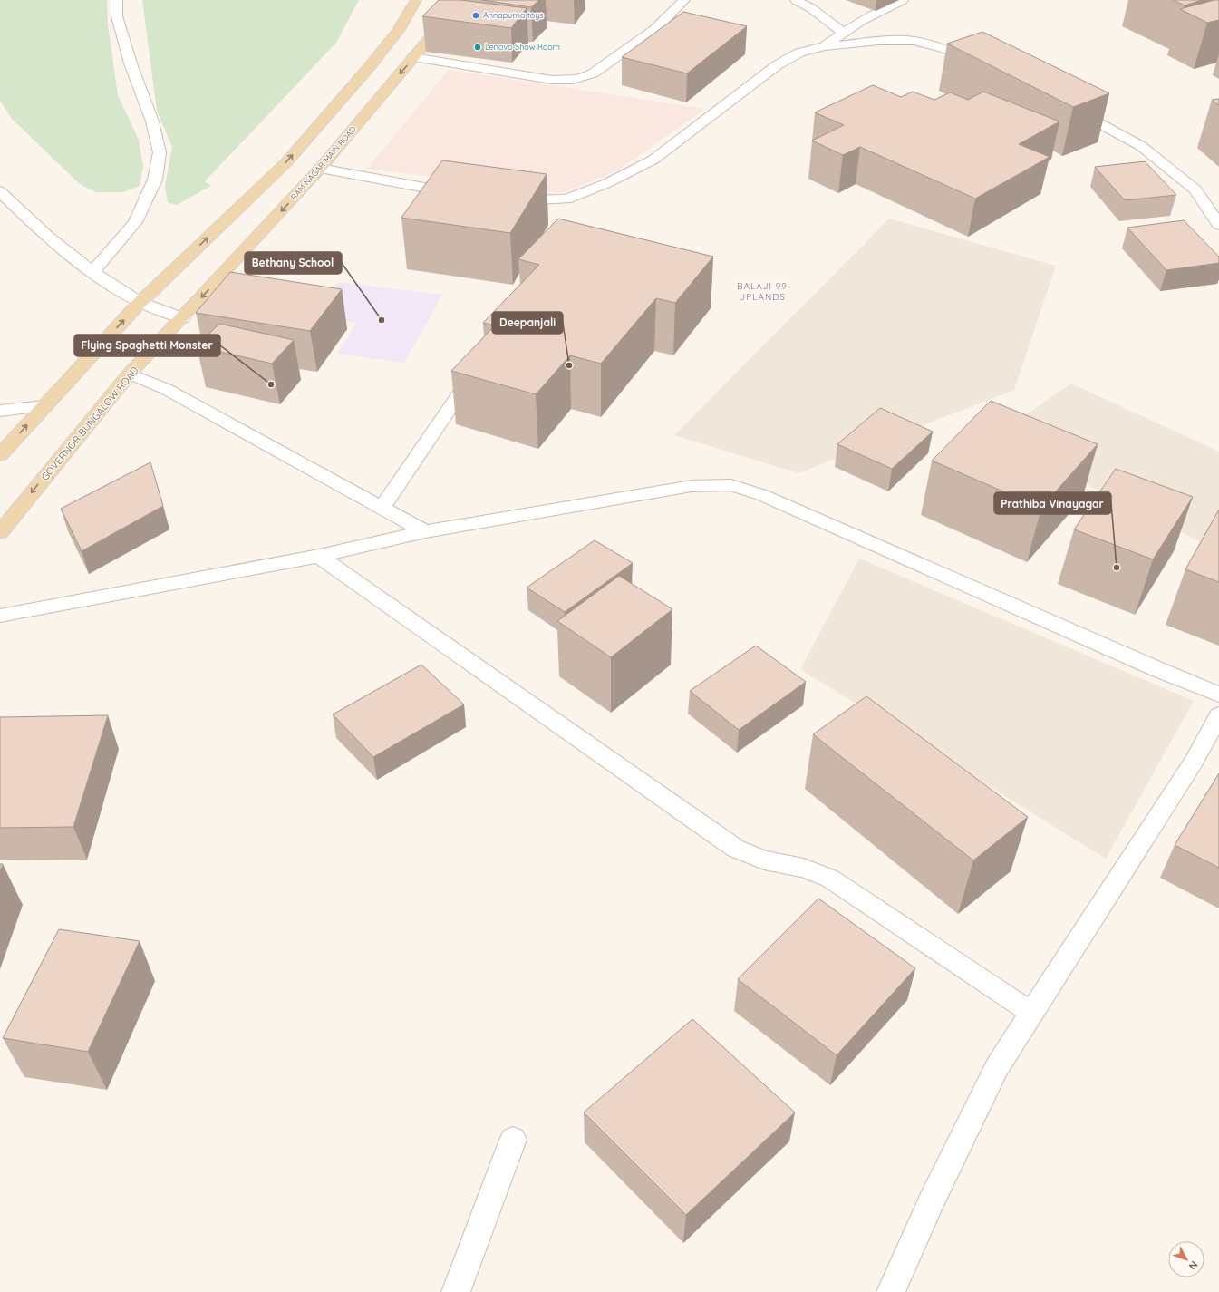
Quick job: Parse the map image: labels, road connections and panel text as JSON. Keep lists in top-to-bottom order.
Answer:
{
  "streets": {
    "main road": ["RAM NAGAR MAIN ROAD", "GOVERNOR BUNGALOW ROAD"]
  },
  "crossings": [
    ["RAM NAGAR MAIN ROAD", "GOVERNOR BUNGALOW ROAD"]
  ],
  "districts": ["BALAJI 99 UPLANDS"],
  "places": [
    "Annapurna toys",
    "Lenovo Show Room",
    "Bethany School",
    "Deepanjali",
    "Flying Spaghetti Monster",
    "Prathiba Vinayagar"
  ],
  "north": "bottom right"
}
